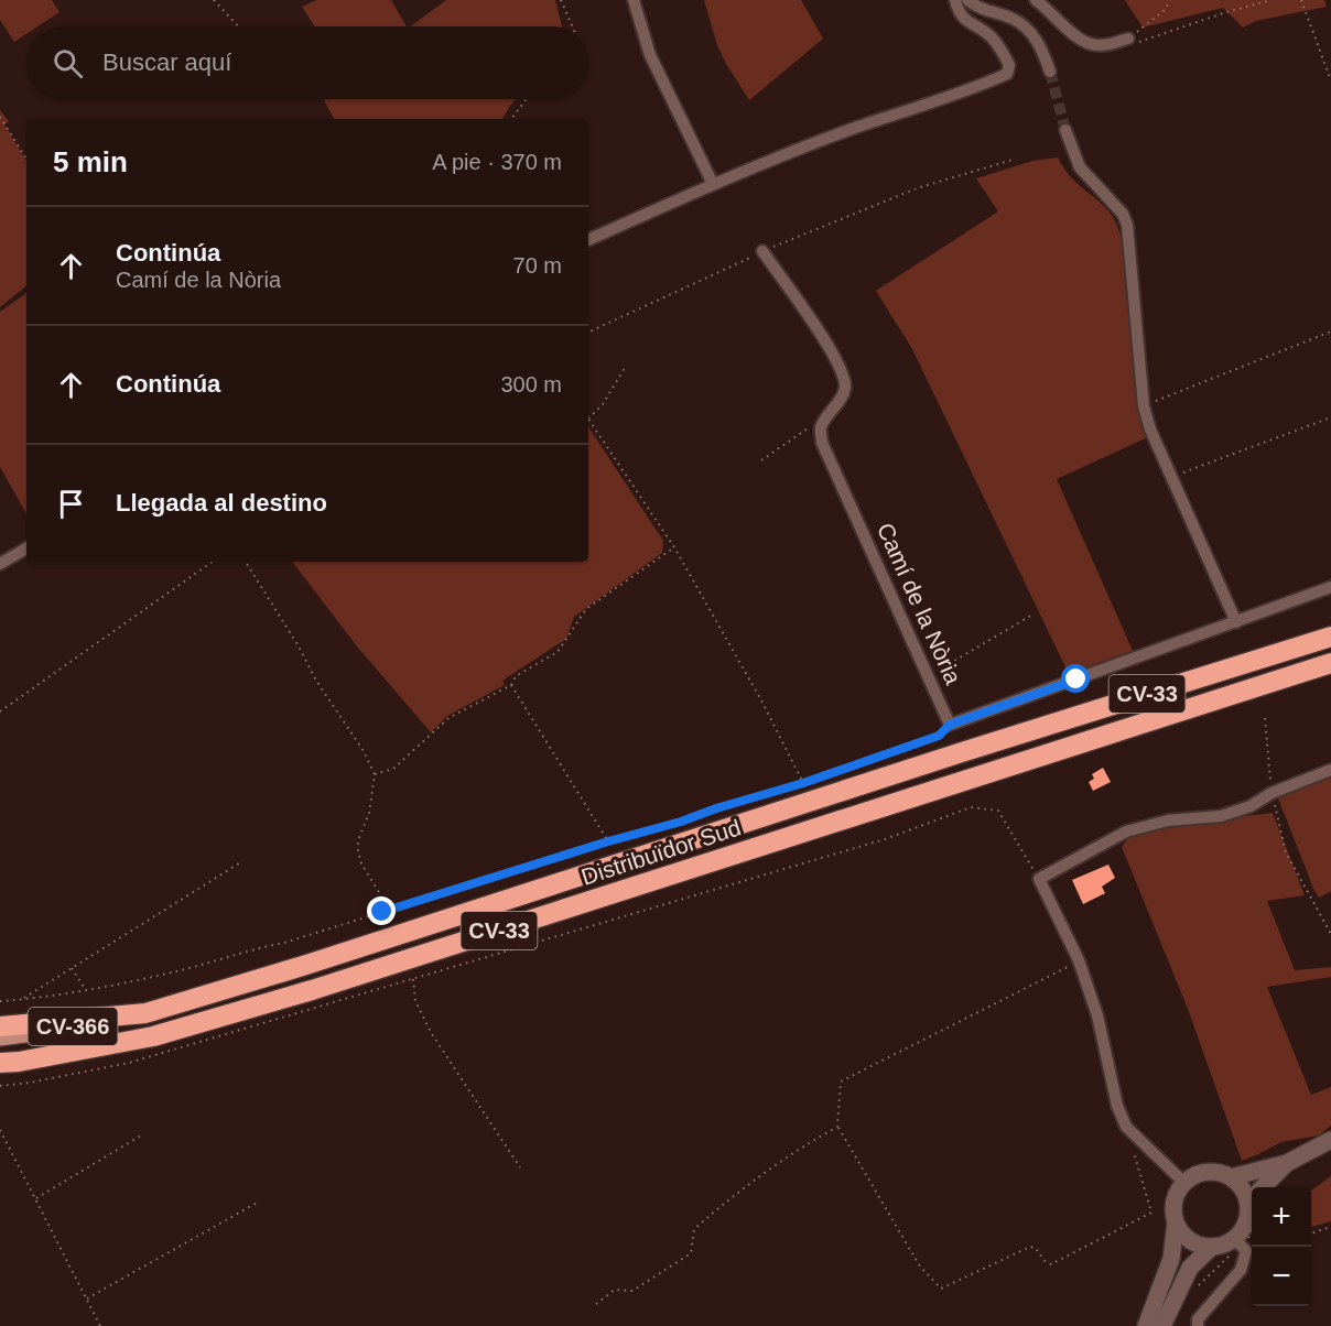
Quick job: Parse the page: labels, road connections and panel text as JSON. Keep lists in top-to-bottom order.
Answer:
{
  "streets": {
    "highway": ["CV-33", "Distribuïdor Sud"],
    "main road": ["CV-366"],
    "street": ["Camí de la Nòria"]
  },
  "crossings": [
    ["CV-33", "Distribuïdor Sud"],
    ["CV-33", "CV-366"],
    ["Distribuïdor Sud", "CV-366"]
  ],
  "page": {
    "search": "Buscar aquí",
    "heading": ["5 min", "A pie · 370 m"],
    "list": [
      ["Continúa", "Camí de la Nòria", "70 m"],
      ["Continúa", "300 m"],
      "Llegada al destino"
    ],
    "map_buttons": ["+", "−"]
  }
}
